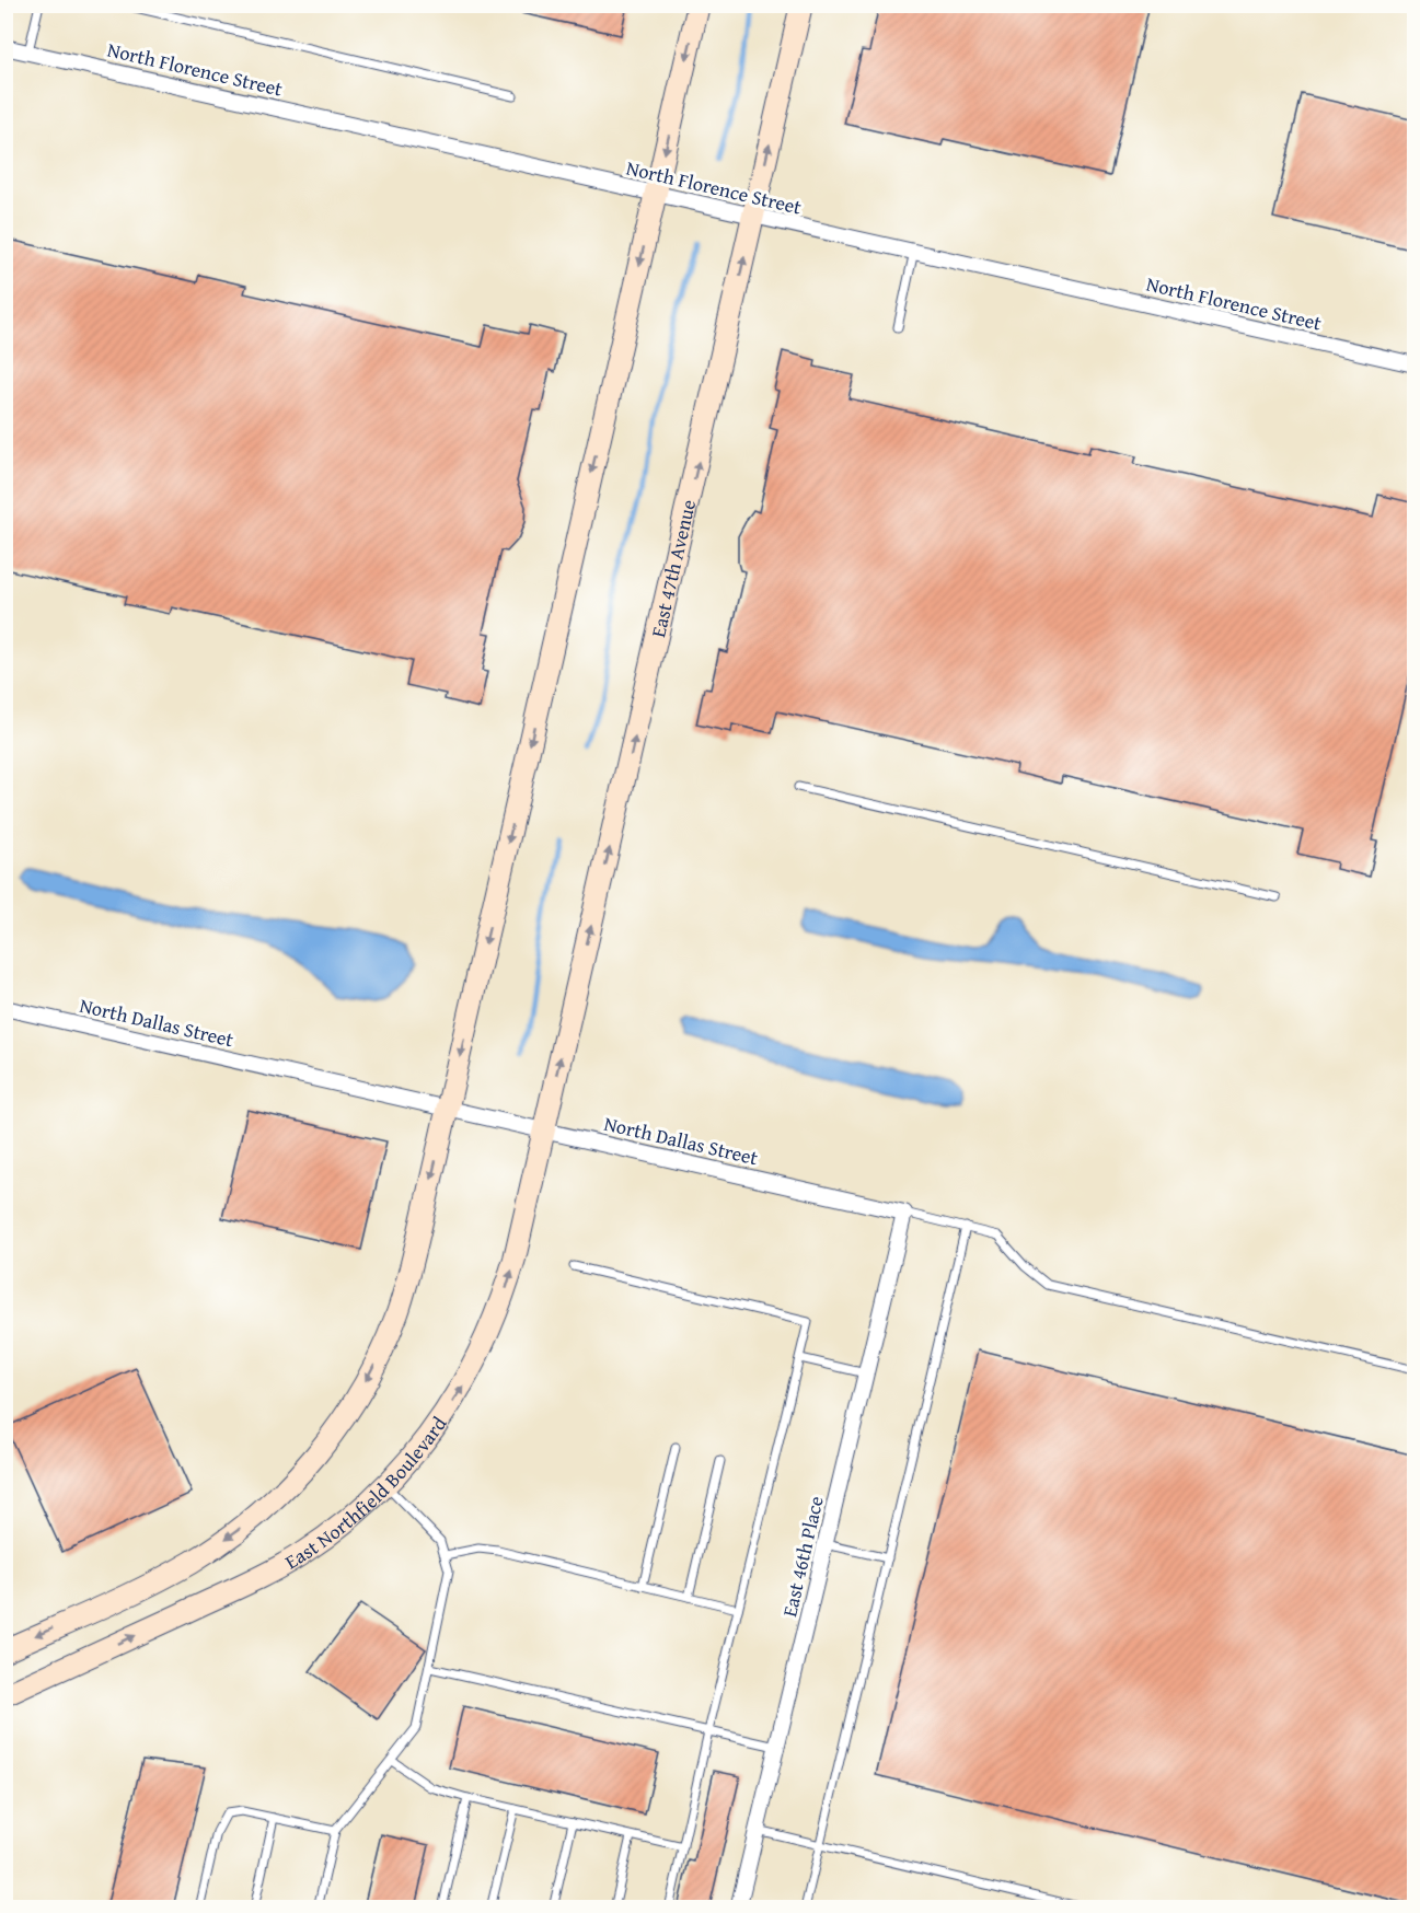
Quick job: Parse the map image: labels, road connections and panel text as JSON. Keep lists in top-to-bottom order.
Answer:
{
  "streets": {
    "main road": ["East 47th Avenue", "East Northfield Boulevard"],
    "street": ["North Florence Street", "North Dallas Street", "East 46th Place"]
  },
  "crossings": [
    ["North Florence Street", "East 47th Avenue"],
    ["East 47th Avenue", "North Dallas Street"],
    ["East 47th Avenue", "East Northfield Boulevard"],
    ["North Dallas Street", "East Northfield Boulevard"],
    ["North Dallas Street", "East 46th Place"]
  ]
}
